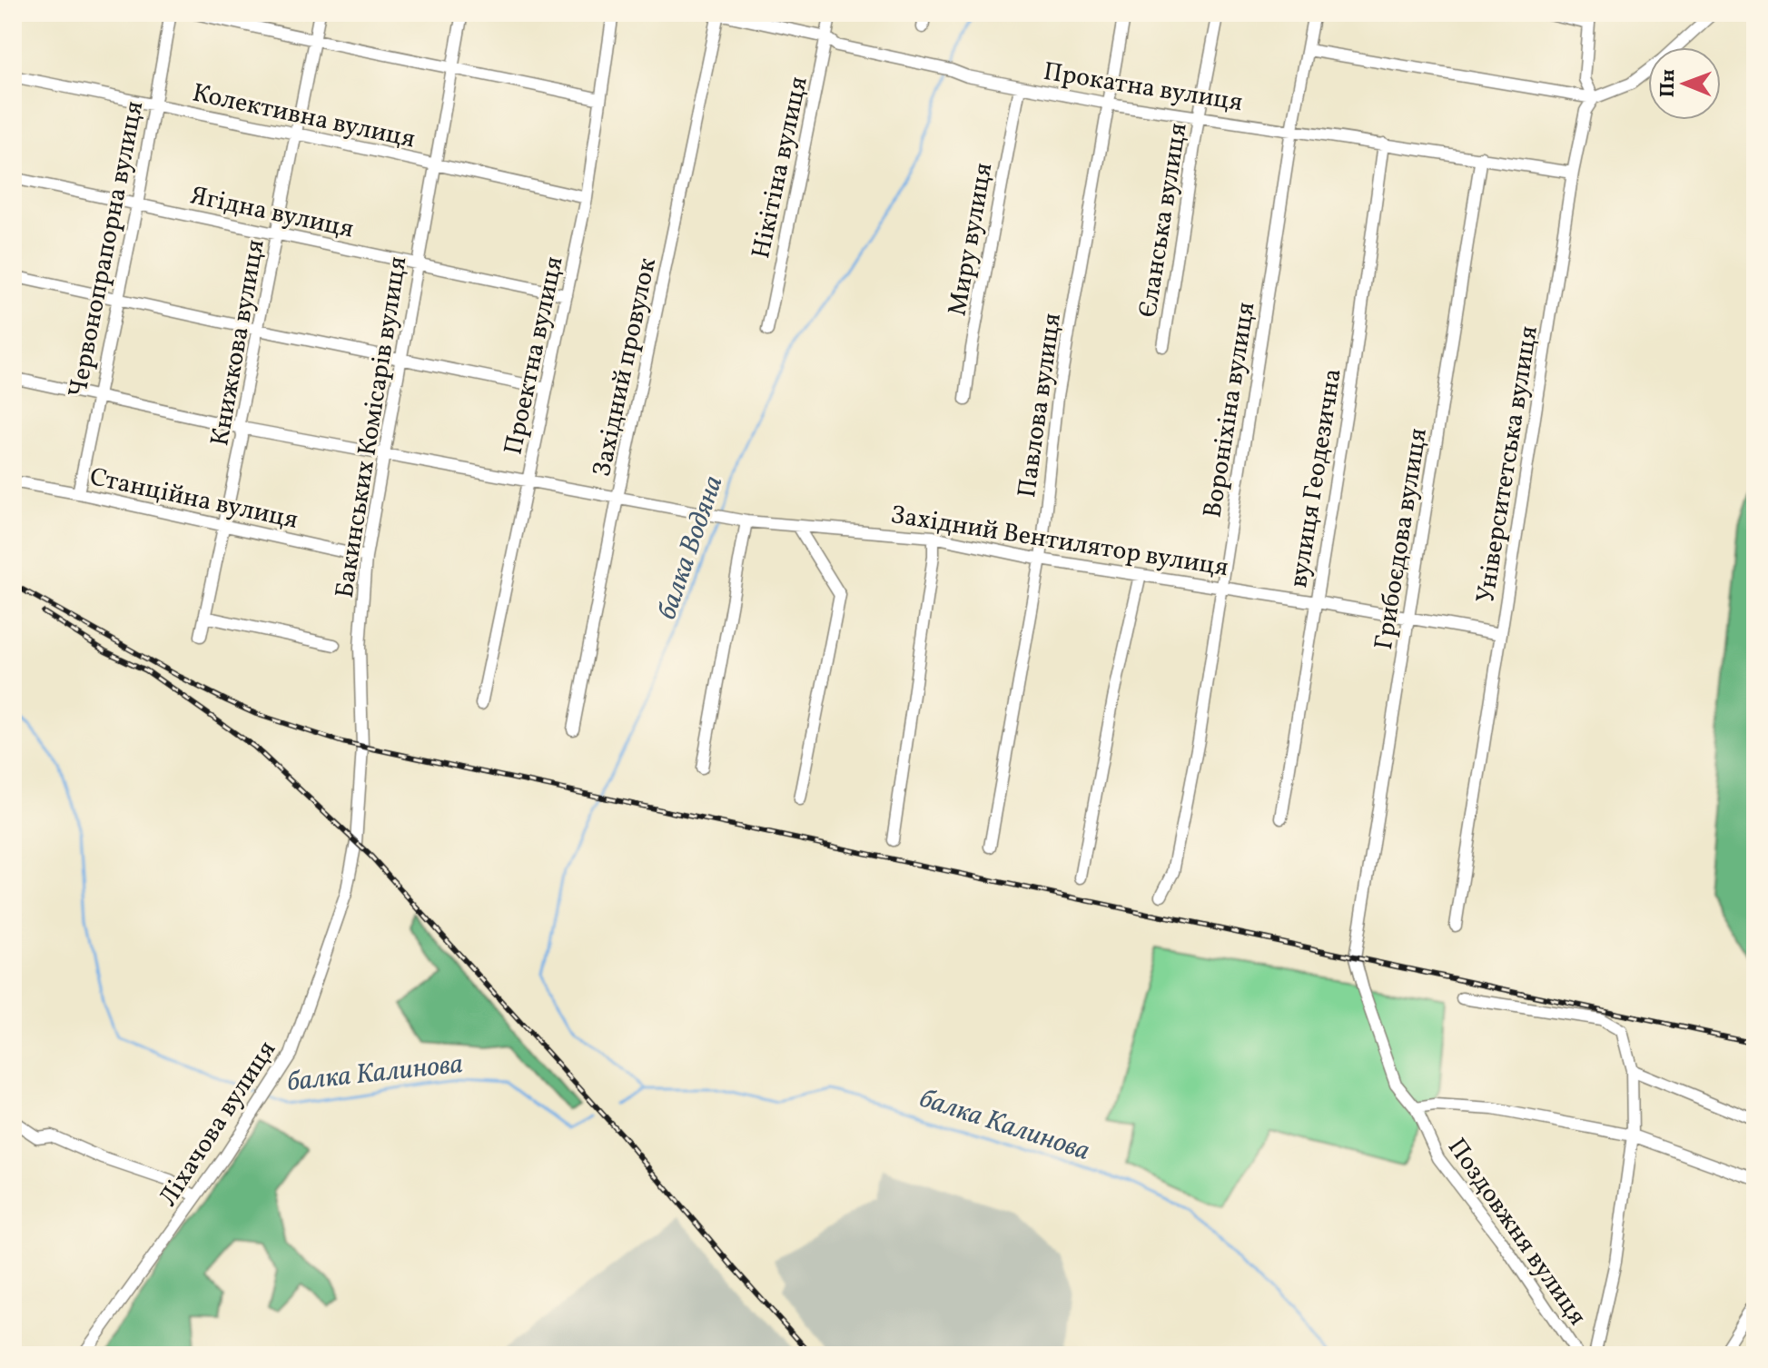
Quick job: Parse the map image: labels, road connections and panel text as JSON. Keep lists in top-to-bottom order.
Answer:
{
  "streets": {
    "street": [
      "Прокатна вулиця",
      "Колективна вулиця",
      "Нікітіна вулиця",
      "Ягідна вулиця",
      "Єланська вулиця",
      "Миру вулиця",
      "Червонопрапорна вулиця",
      "Книжкова вулиця",
      "Проектна вулиця",
      "Західний провулок",
      "Павлова вулиця",
      "Вороніхіна вулиця",
      "Бакинських Комісарів вулиця",
      "Університетська вулиця",
      "вулиця Геодезична",
      "Станційна вулиця",
      "Грибоєдова вулиця",
      "Західний Вентилятор вулиця",
      "Ліхачова вулиця",
      "Поздовжня вулиця"
    ]
  },
  "crossings": [
    ["Прокатна вулиця", "Нікітіна вулиця"],
    ["Прокатна вулиця", "Єланська вулиця"],
    ["Прокатна вулиця", "Миру вулиця"],
    ["Прокатна вулиця", "Західний провулок"],
    ["Прокатна вулиця", "Павлова вулиця"],
    ["Прокатна вулиця", "Вороніхіна вулиця"],
    ["Прокатна вулиця", "Університетська вулиця"],
    ["Прокатна вулиця", "вулиця Геодезична"],
    ["Прокатна вулиця", "Грибоєдова вулиця"],
    ["Колективна вулиця", "Червонопрапорна вулиця"],
    ["Колективна вулиця", "Книжкова вулиця"],
    ["Колективна вулиця", "Проектна вулиця"],
    ["Колективна вулиця", "Бакинських Комісарів вулиця"],
    ["Ягідна вулиця", "Червонопрапорна вулиця"],
    ["Ягідна вулиця", "Книжкова вулиця"],
    ["Ягідна вулиця", "Проектна вулиця"],
    ["Ягідна вулиця", "Бакинських Комісарів вулиця"],
    ["Червонопрапорна вулиця", "Станційна вулиця"],
    ["Червонопрапорна вулиця", "Західний Вентилятор вулиця"],
    ["Книжкова вулиця", "Станційна вулиця"],
    ["Книжкова вулиця", "Західний Вентилятор вулиця"],
    ["Проектна вулиця", "Західний Вентилятор вулиця"],
    ["Західний провулок", "Західний Вентилятор вулиця"],
    ["Павлова вулиця", "Західний Вентилятор вулиця"],
    ["Вороніхіна вулиця", "Західний Вентилятор вулиця"],
    ["Бакинських Комісарів вулиця", "Станційна вулиця"],
    ["Бакинських Комісарів вулиця", "Західний Вентилятор вулиця"],
    ["Бакинських Комісарів вулиця", "Ліхачова вулиця"],
    ["Університетська вулиця", "Західний Вентилятор вулиця"],
    ["вулиця Геодезична", "Західний Вентилятор вулиця"],
    ["Грибоєдова вулиця", "Західний Вентилятор вулиця"],
    ["Грибоєдова вулиця", "Поздовжня вулиця"]
  ],
  "water": ["балка Водяна", "балка Калинова"],
  "north": "left"
}
